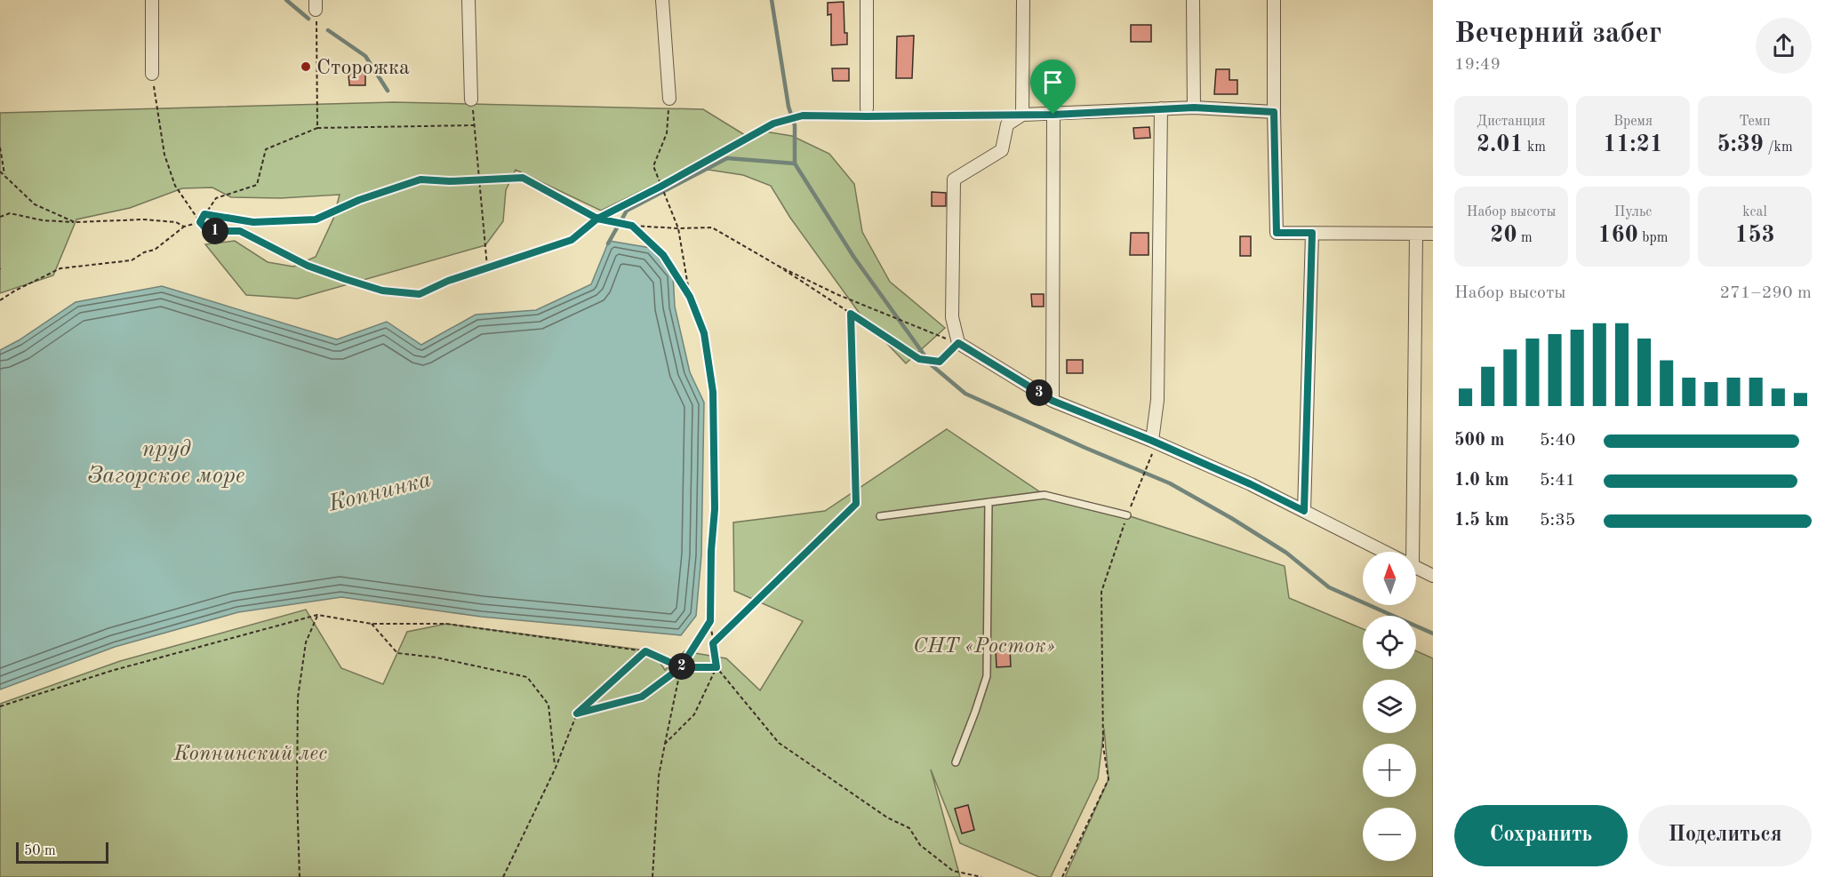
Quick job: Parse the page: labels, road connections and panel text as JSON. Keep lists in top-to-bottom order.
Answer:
{
  "water": ["пруд Загорское море", "Копнинка"],
  "parks": ["СНТ «Росток»", "Копнинский лес"],
  "places": ["Сторожка"],
  "scale_bar": "50 m",
  "north": "top",
  "page": {
    "heading": ["Вечерний забег", "19:49"],
    "stats": [
      ["Дистанция", "2.01 km"],
      ["Время", "11:21"],
      ["Темп", "5:39 /km"],
      ["Набор высоты", "20 m"],
      ["Пульс", "160 bpm"],
      ["kcal", "153"]
    ],
    "pins": ["1", "3", "2"],
    "chart": ["Набор высоты", "271–290 m"],
    "list": [
      {
        "name": "500 m",
        "note": "5:40"
      },
      {
        "name": "1.0 km",
        "note": "5:41"
      },
      {
        "name": "1.5 km",
        "note": "5:35"
      }
    ],
    "map_buttons": ["+", "−"],
    "buttons": ["Сохранить", "Поделиться"],
    "scale": "50 m"
  }
}
